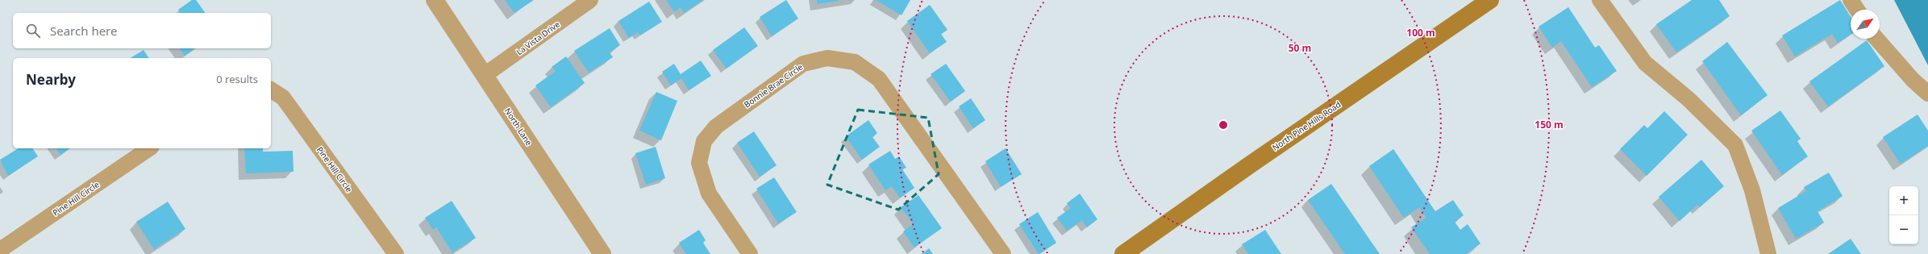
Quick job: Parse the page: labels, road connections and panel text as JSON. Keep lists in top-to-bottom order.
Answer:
{
  "streets": {
    "main road": ["North Pine Hills Road"],
    "street": [
      "La Vista Drive",
      "Bonnie Brae Circle",
      "North Lane",
      "Pine Hill Circle"
    ]
  },
  "crossings": [
    ["La Vista Drive", "North Lane"]
  ],
  "north": "top right",
  "page": {
    "search": "Search here",
    "heading": ["Nearby", "0 results"],
    "map_buttons": ["+", "−"]
  },
  "rings": ["100 m", "50 m", "150 m"]
}
